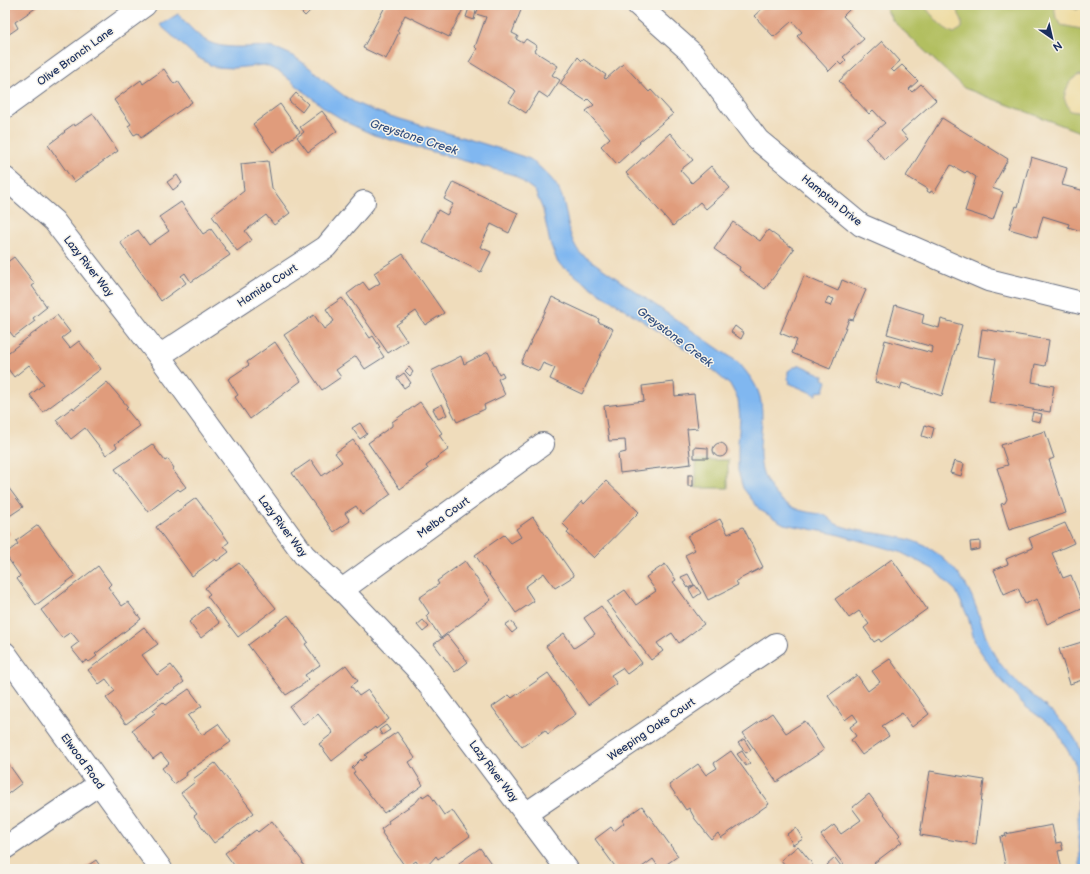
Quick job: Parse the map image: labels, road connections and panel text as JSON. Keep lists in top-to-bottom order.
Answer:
{
  "streets": {
    "street": [
      "Olive Branch Lane",
      "Hampton Drive",
      "Lazy River Way",
      "Hamida Court",
      "Melba Court",
      "Weeping Oaks Court",
      "Elwood Road"
    ]
  },
  "crossings": [
    ["Lazy River Way", "Hamida Court"],
    ["Lazy River Way", "Melba Court"],
    ["Lazy River Way", "Weeping Oaks Court"]
  ],
  "water": ["Greystone Creek"],
  "north": "bottom right"
}
